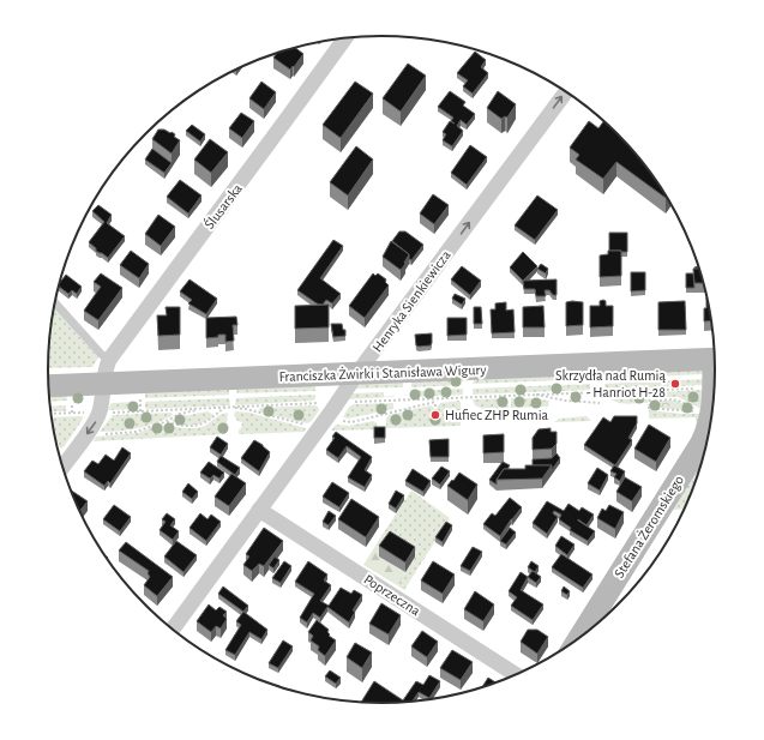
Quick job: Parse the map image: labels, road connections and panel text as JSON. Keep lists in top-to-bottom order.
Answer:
{
  "streets": {
    "street": [
      "Ślusarska",
      "Henryka Sienkiewicza",
      "Franciszka Żwirki i Stanisława Wigury",
      "Stefana Żeromskiego",
      "Poprzeczna"
    ]
  },
  "crossings": [
    ["Ślusarska", "Franciszka Żwirki i Stanisława Wigury"],
    ["Henryka Sienkiewicza", "Franciszka Żwirki i Stanisława Wigury"],
    ["Henryka Sienkiewicza", "Poprzeczna"]
  ],
  "one_way": ["Henryka Sienkiewicza"],
  "places": ["Skrzydła nad Rumią - Hanriot H-28", "Hufiec ZHP Rumia"]
}
